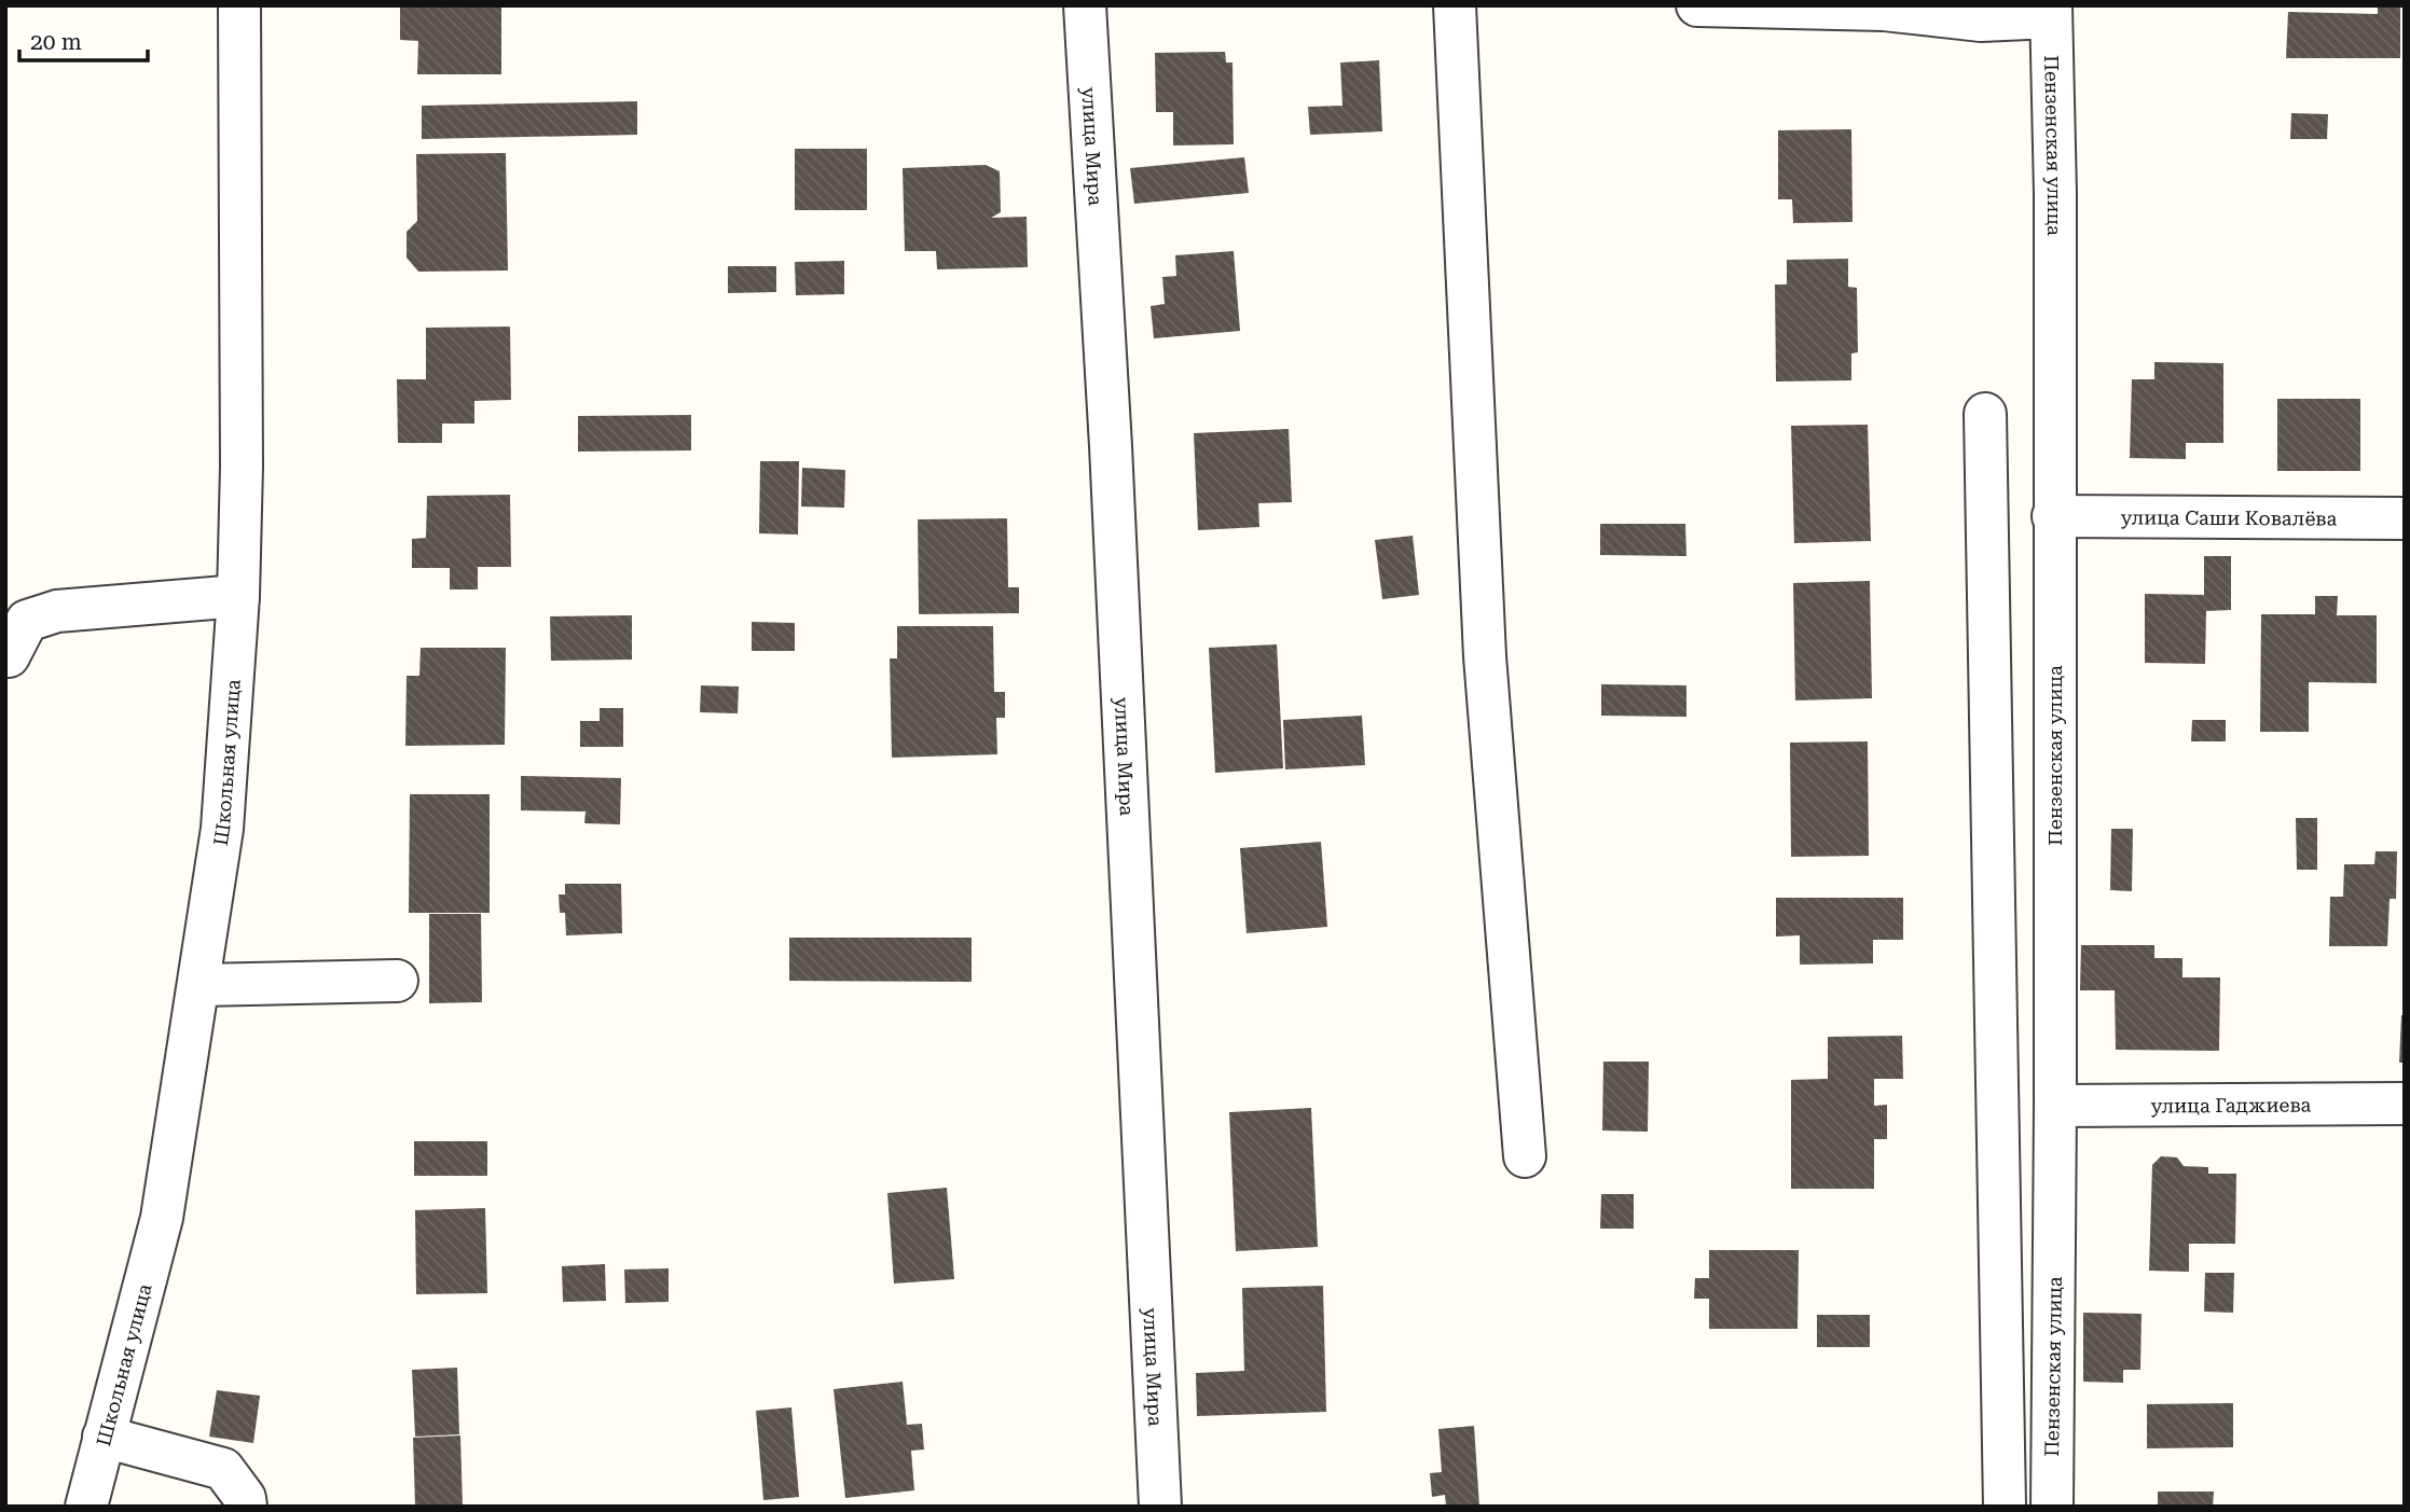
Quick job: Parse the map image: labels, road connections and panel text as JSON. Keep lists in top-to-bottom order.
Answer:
{
  "streets": {
    "street": [
      "улица Мира",
      "Пензенская улица",
      "улица Саши Ковалёва",
      "Школьная улица",
      "улица Гаджиева"
    ]
  },
  "crossings": [
    ["Пензенская улица", "улица Саши Ковалёва"],
    ["Пензенская улица", "улица Гаджиева"]
  ],
  "scale_bar": "20 m"
}
